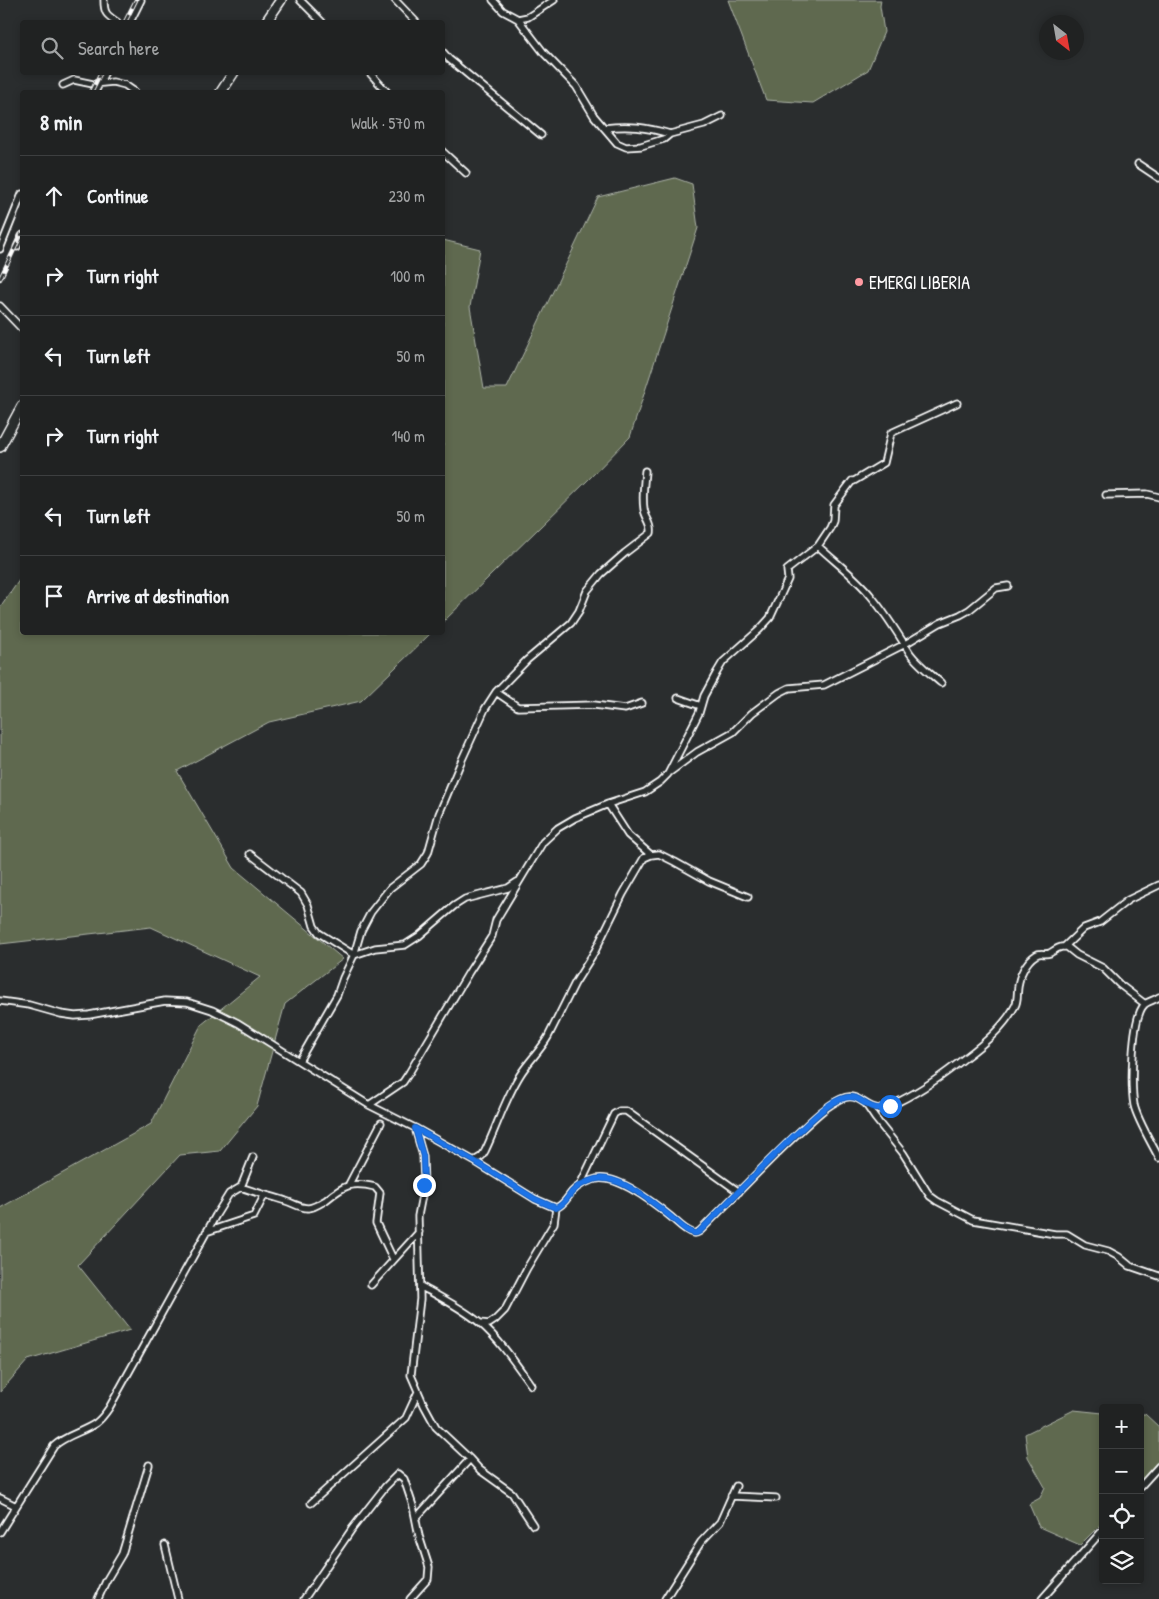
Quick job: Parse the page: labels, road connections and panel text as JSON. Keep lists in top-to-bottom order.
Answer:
{
  "places": ["EMERGI LIBERIA"],
  "north": "bottom right",
  "page": {
    "search": "Search here",
    "heading": ["8 min", "Walk · 570 m"],
    "list": [
      ["Continue", "230 m"],
      ["Turn right", "100 m"],
      ["Turn left", "50 m"],
      ["Turn right", "140 m"],
      ["Turn left", "50 m"],
      "Arrive at destination"
    ],
    "map_buttons": ["+", "−"]
  }
}
